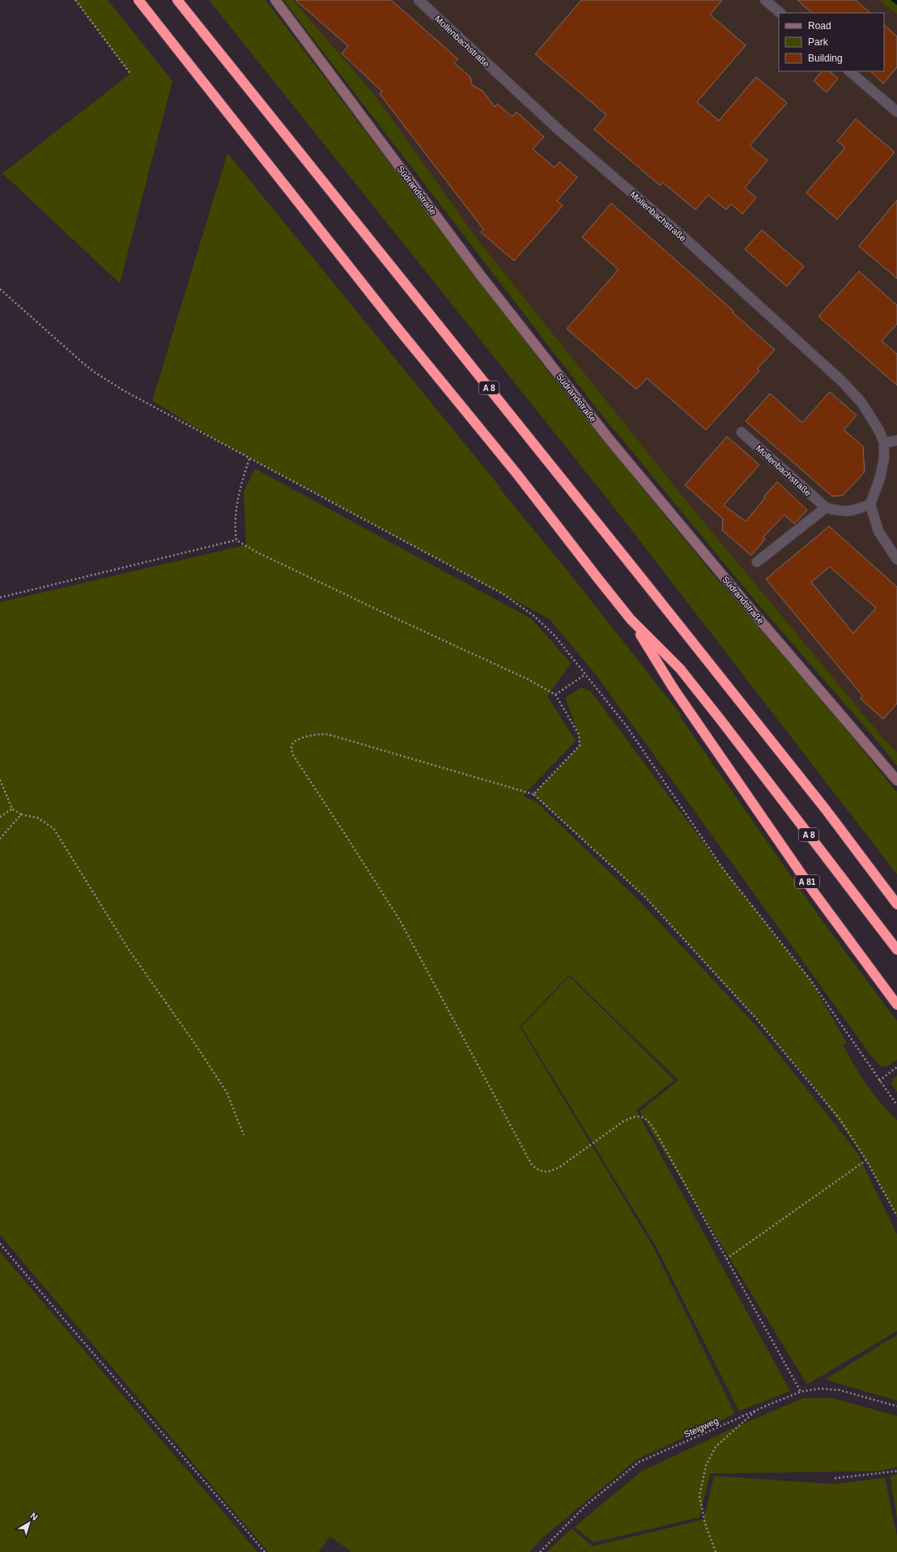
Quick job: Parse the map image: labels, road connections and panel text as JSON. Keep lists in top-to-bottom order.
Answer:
{
  "streets": {
    "highway": ["A 8", "A 81"],
    "main road": ["Südrandstraße"],
    "street": ["Mollenbachstraße"],
    "path": ["Steigweg"]
  },
  "crossings": [
    ["A 8", "A 81"]
  ],
  "legend": ["Road", "Park", "Building"],
  "north": "top right"
}
